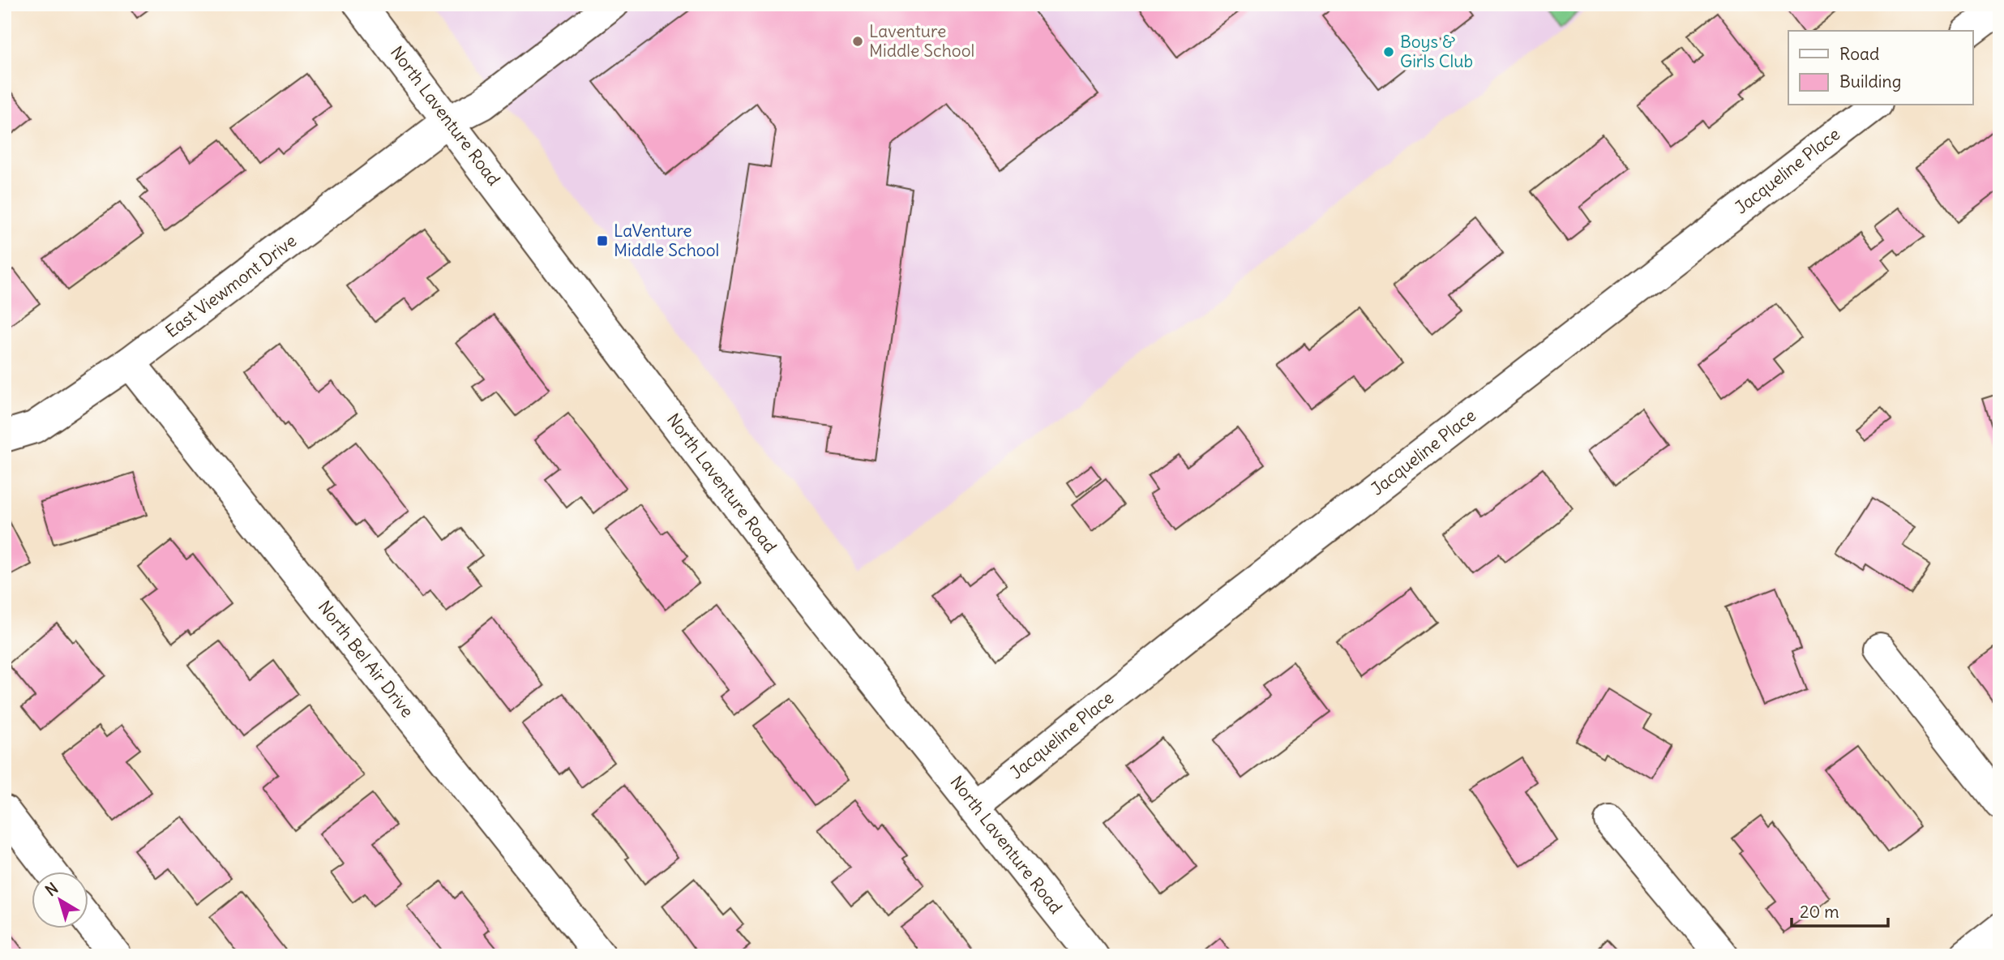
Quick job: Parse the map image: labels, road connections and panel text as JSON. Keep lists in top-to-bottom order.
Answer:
{
  "streets": {
    "street": [
      "North Laventure Road",
      "Jacqueline Place",
      "East Viewmont Drive",
      "North Bel Air Drive"
    ]
  },
  "crossings": [
    ["North Laventure Road", "Jacqueline Place"],
    ["North Laventure Road", "East Viewmont Drive"],
    ["East Viewmont Drive", "North Bel Air Drive"]
  ],
  "places": {
    "other": ["Laventure Middle School", "Boys & Girls Club"],
    "transit": ["LaVenture Middle School"]
  },
  "legend": ["Road", "Building"],
  "scale_bar": "20 m",
  "north": "top left"
}
